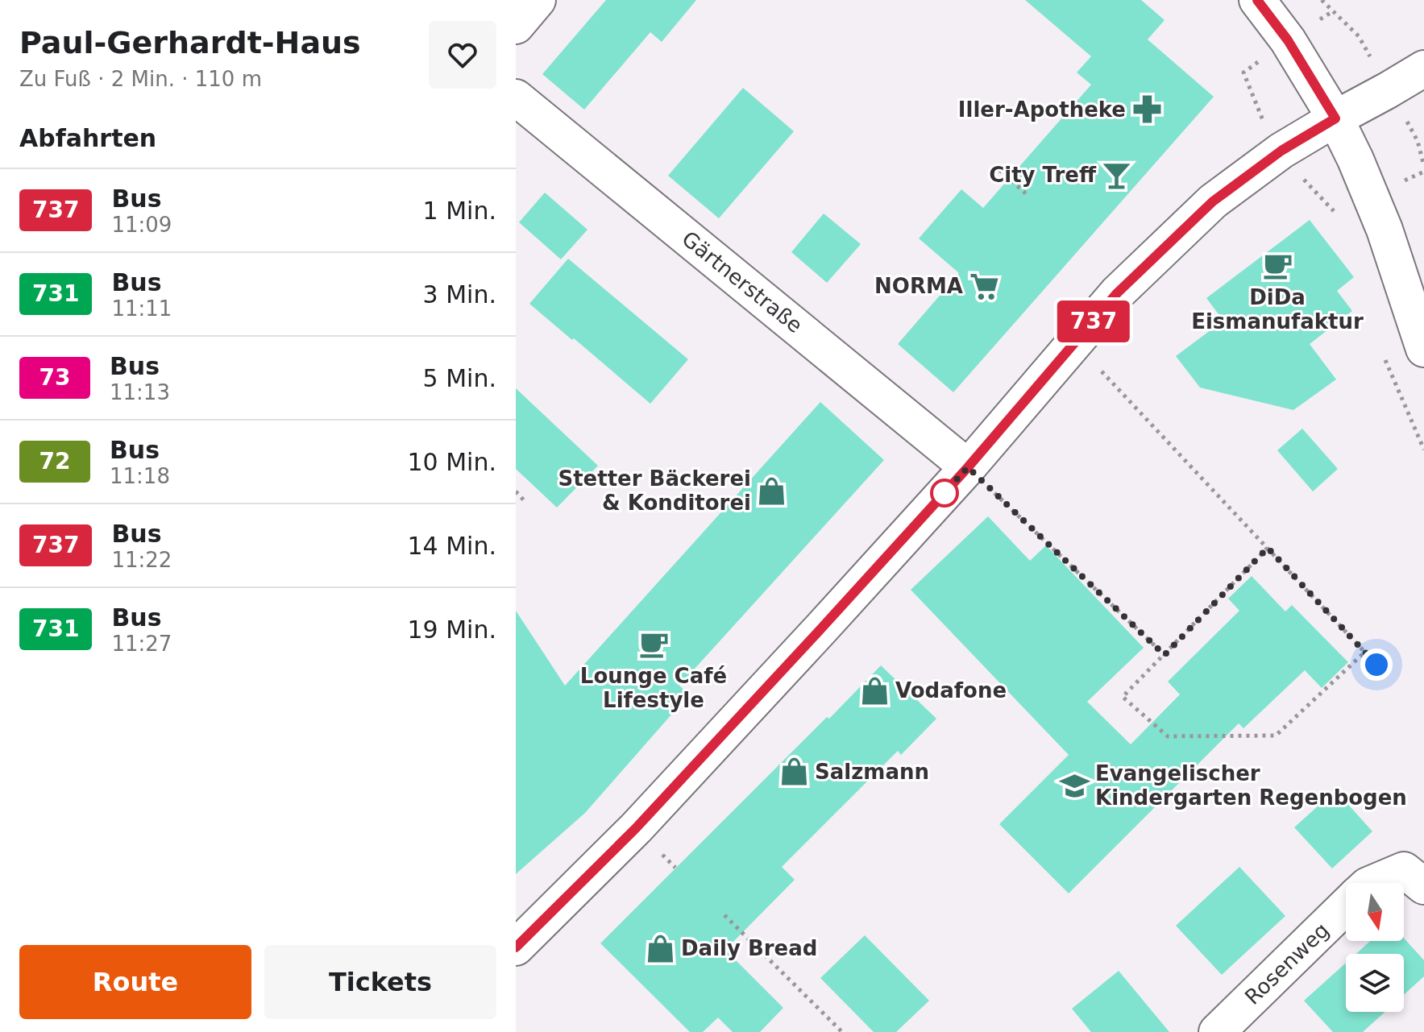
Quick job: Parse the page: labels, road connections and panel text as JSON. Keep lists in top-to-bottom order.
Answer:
{
  "streets": {
    "street": ["Gärtnerstraße", "Rosenweg"]
  },
  "places": {
    "pharmacy": ["Iller-Apotheke"],
    "bar": ["City Treff"],
    "cafe": ["DiDa Eismanufaktur", "Lounge Café Lifestyle"],
    "supermarket": ["NORMA"],
    "shop": [
      "Stetter Bäckerei & Konditorei",
      "Vodafone",
      "Salzmann",
      "Daily Bread"
    ],
    "school or university": ["Evangelischer Kindergarten Regenbogen"]
  },
  "lines": ["bus line 737"],
  "north": "bottom",
  "page": {
    "heading": [
      ["Paul-Gerhardt-Haus", "Zu Fuß · 2 Min. · 110 m"],
      "Abfahrten"
    ],
    "on_map": "737",
    "list": [
      {
        "mark": "737",
        "name": "Bus",
        "note": "11:09",
        "value": "1 Min."
      },
      {
        "mark": "731",
        "name": "Bus",
        "note": "11:11",
        "value": "3 Min."
      },
      {
        "mark": "73",
        "name": "Bus",
        "note": "11:13",
        "value": "5 Min."
      },
      {
        "mark": "72",
        "name": "Bus",
        "note": "11:18",
        "value": "10 Min."
      },
      {
        "mark": "737",
        "name": "Bus",
        "note": "11:22",
        "value": "14 Min."
      },
      {
        "mark": "731",
        "name": "Bus",
        "note": "11:27",
        "value": "19 Min."
      }
    ],
    "buttons": ["Route", "Tickets"]
  }
}
